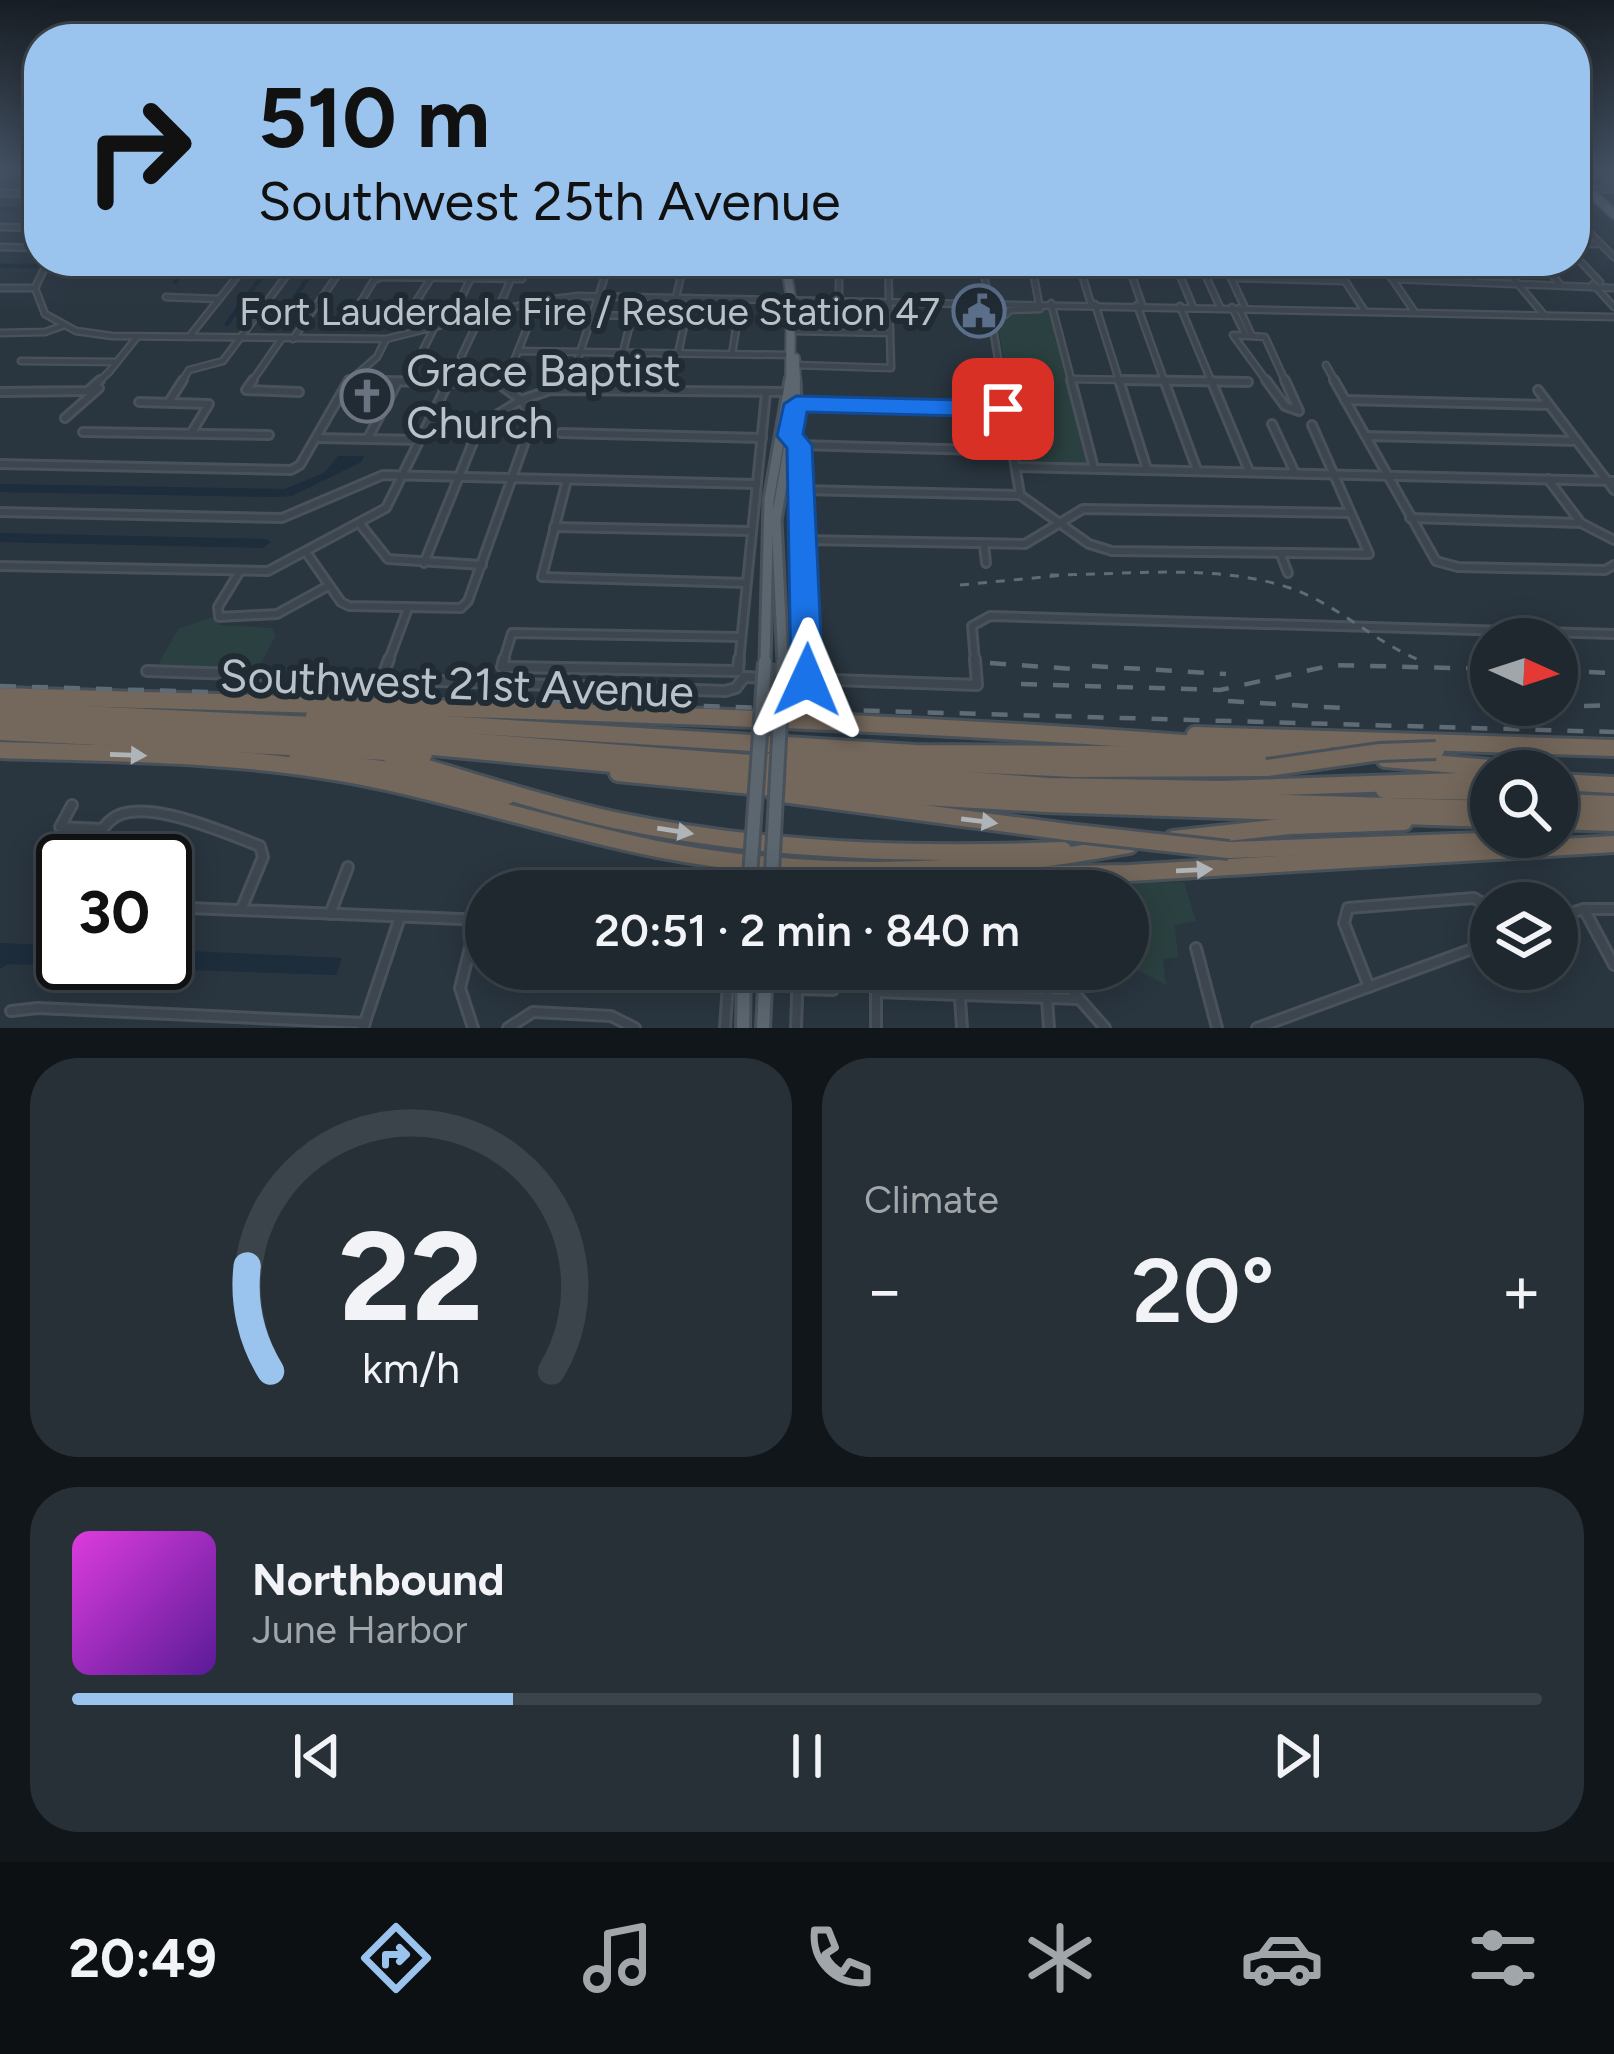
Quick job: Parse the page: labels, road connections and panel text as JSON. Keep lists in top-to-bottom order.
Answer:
{
  "streets": {
    "street": ["Southwest 21st Avenue"]
  },
  "places": {
    "public building": ["Fort Lauderdale Fire / Rescue Station 47"],
    "church": ["Grace Baptist Church"]
  },
  "north": "right",
  "page": {
    "turn": ["510 m", "Southwest 25th Avenue"],
    "limit": "30",
    "trip": "20:51 · 2 min · 840 m",
    "tile": "Climate",
    "heat": ["−", "20°", "+"],
    "song": ["Northbound", "June Harbor"],
    "tabs": "20:49",
    "gauge": ["22", "km/h"]
  }
}
